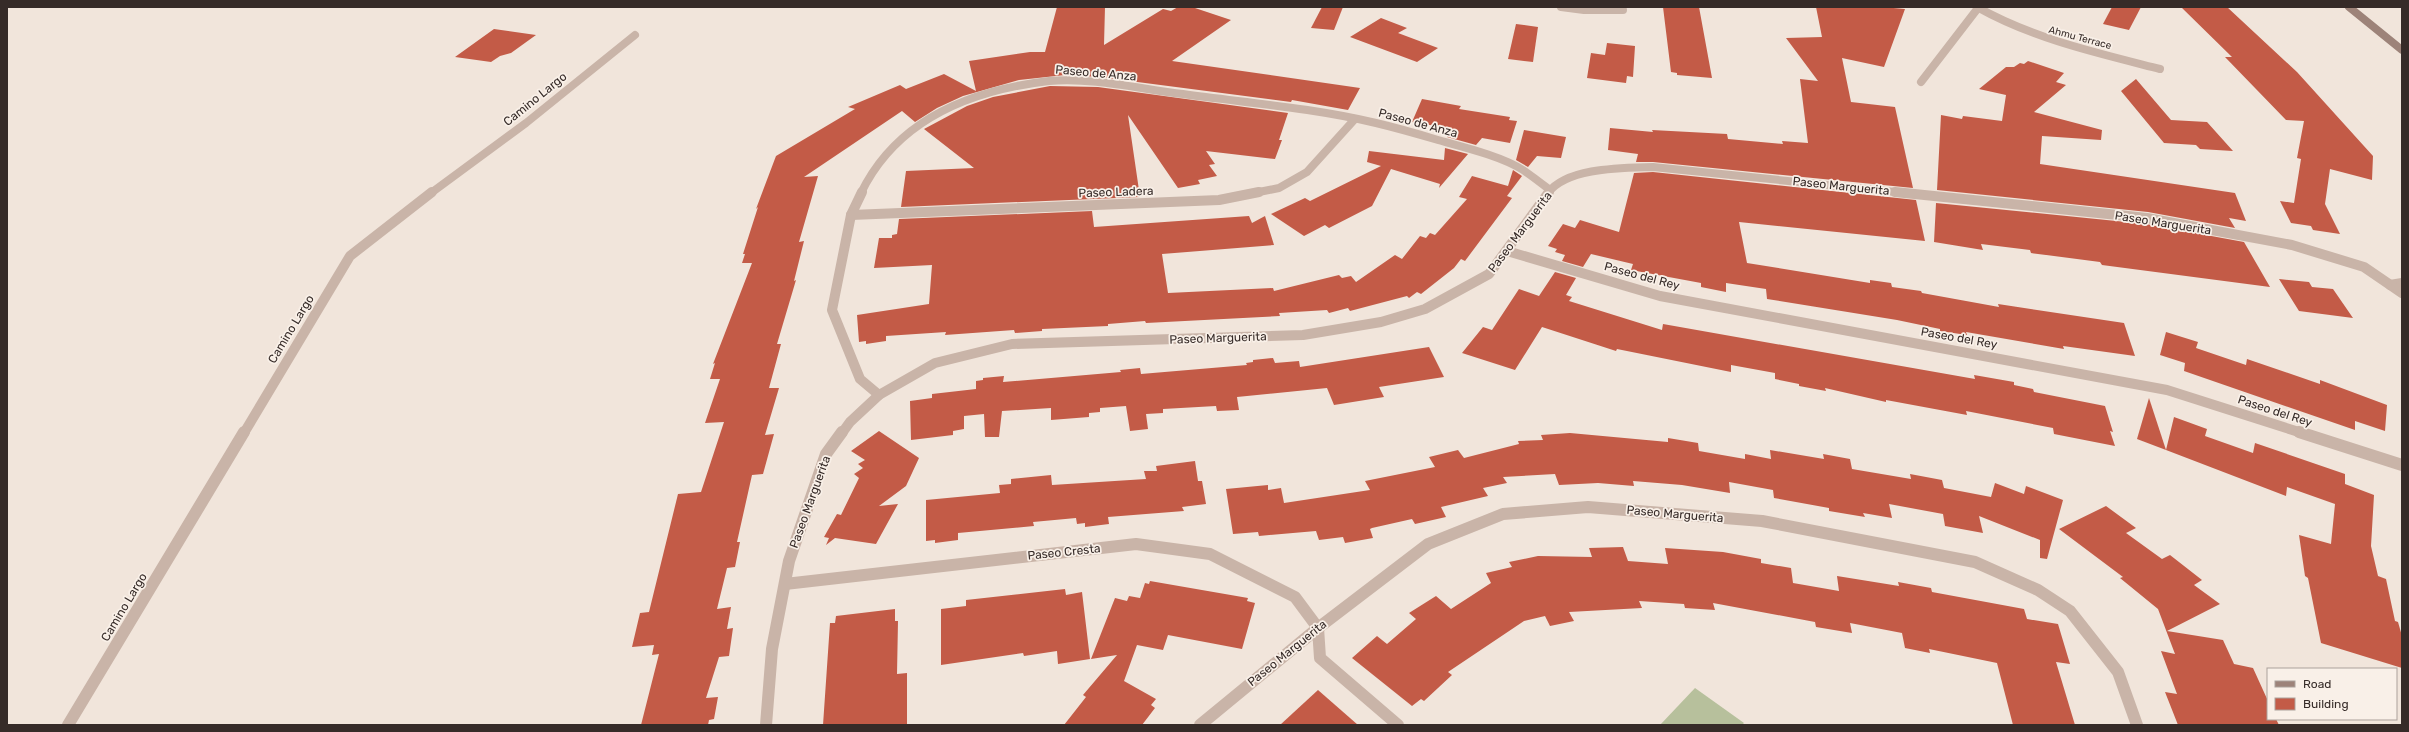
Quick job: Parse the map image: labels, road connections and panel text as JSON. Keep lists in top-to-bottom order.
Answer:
{
  "streets": {
    "street": [
      "Ahmu Terrace",
      "Paseo de Anza",
      "Camino Largo",
      "Paseo Marguerita",
      "Paseo Ladera",
      "Paseo del Rey",
      "Paseo Cresta"
    ]
  },
  "crossings": [
    ["Paseo de Anza", "Paseo Marguerita"],
    ["Paseo de Anza", "Paseo Ladera"],
    ["Paseo Marguerita", "Paseo del Rey"],
    ["Paseo Marguerita", "Paseo Cresta"]
  ],
  "legend": ["Road", "Building"]
}
